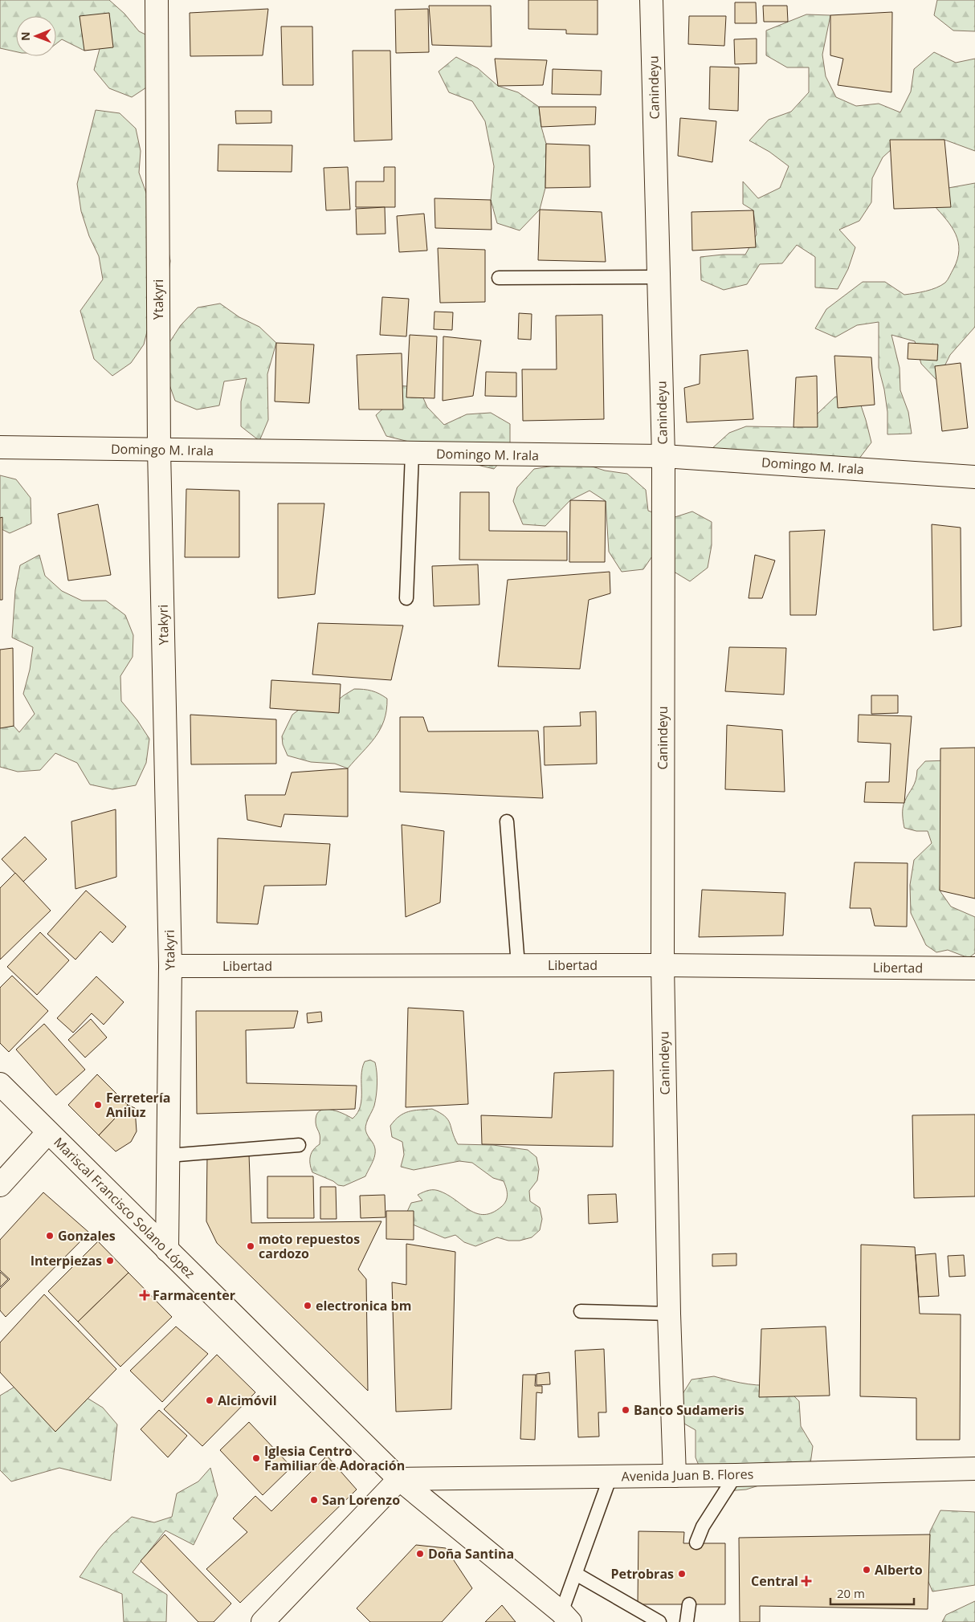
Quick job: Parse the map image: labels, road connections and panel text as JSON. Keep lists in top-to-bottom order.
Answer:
{
  "streets": {
    "street": [
      "Canindeyu",
      "Ytakyri",
      "Domingo M. Irala",
      "Libertad",
      "Mariscal Francisco Solano López",
      "Avenida Juan B. Flores"
    ]
  },
  "crossings": [
    ["Canindeyu", "Domingo M. Irala"],
    ["Canindeyu", "Libertad"],
    ["Canindeyu", "Avenida Juan B. Flores"],
    ["Ytakyri", "Domingo M. Irala"],
    ["Ytakyri", "Libertad"],
    ["Ytakyri", "Mariscal Francisco Solano López"],
    ["Mariscal Francisco Solano López", "Avenida Juan B. Flores"]
  ],
  "places": {
    "other": [
      "Ferretería Aniluz",
      "Gonzales",
      "moto repuestos cardozo",
      "Interpiezas",
      "electronica bm",
      "Alcimóvil",
      "Banco Sudameris",
      "Iglesia Centro Familiar de Adoración",
      "San Lorenzo",
      "Doña Santina",
      "Alberto",
      "Petrobras"
    ],
    "health": ["Farmacenter", "Central"]
  },
  "scale_bar": "20 m",
  "north": "left"
}
